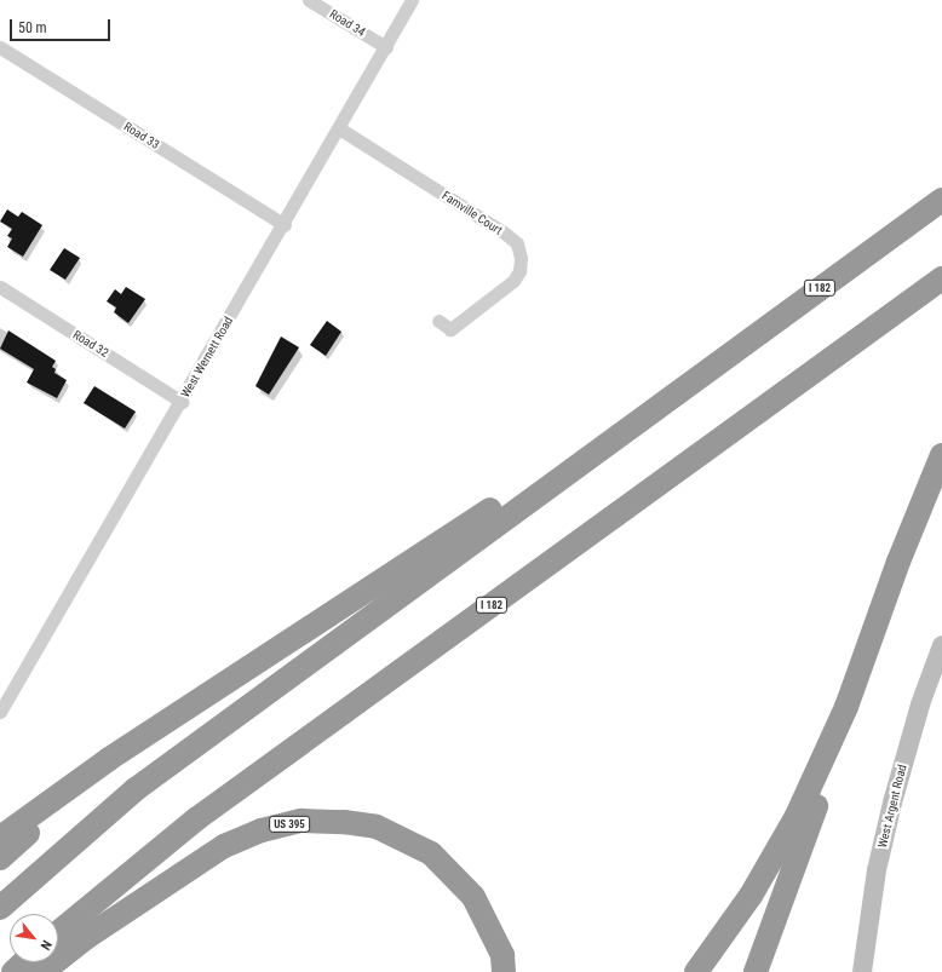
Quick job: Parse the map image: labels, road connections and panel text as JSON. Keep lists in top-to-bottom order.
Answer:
{
  "streets": {
    "highway": ["I 182", "US 395"],
    "main road": ["West Argent Road"],
    "street": [
      "Road 34",
      "Road 33",
      "Famville Court",
      "Road 32",
      "West Wernett Road"
    ]
  },
  "crossings": [
    ["Road 34", "West Wernett Road"],
    ["Road 33", "West Wernett Road"],
    ["Famville Court", "West Wernett Road"],
    ["Road 32", "West Wernett Road"]
  ],
  "scale_bar": "50 m",
  "north": "bottom right"
}
